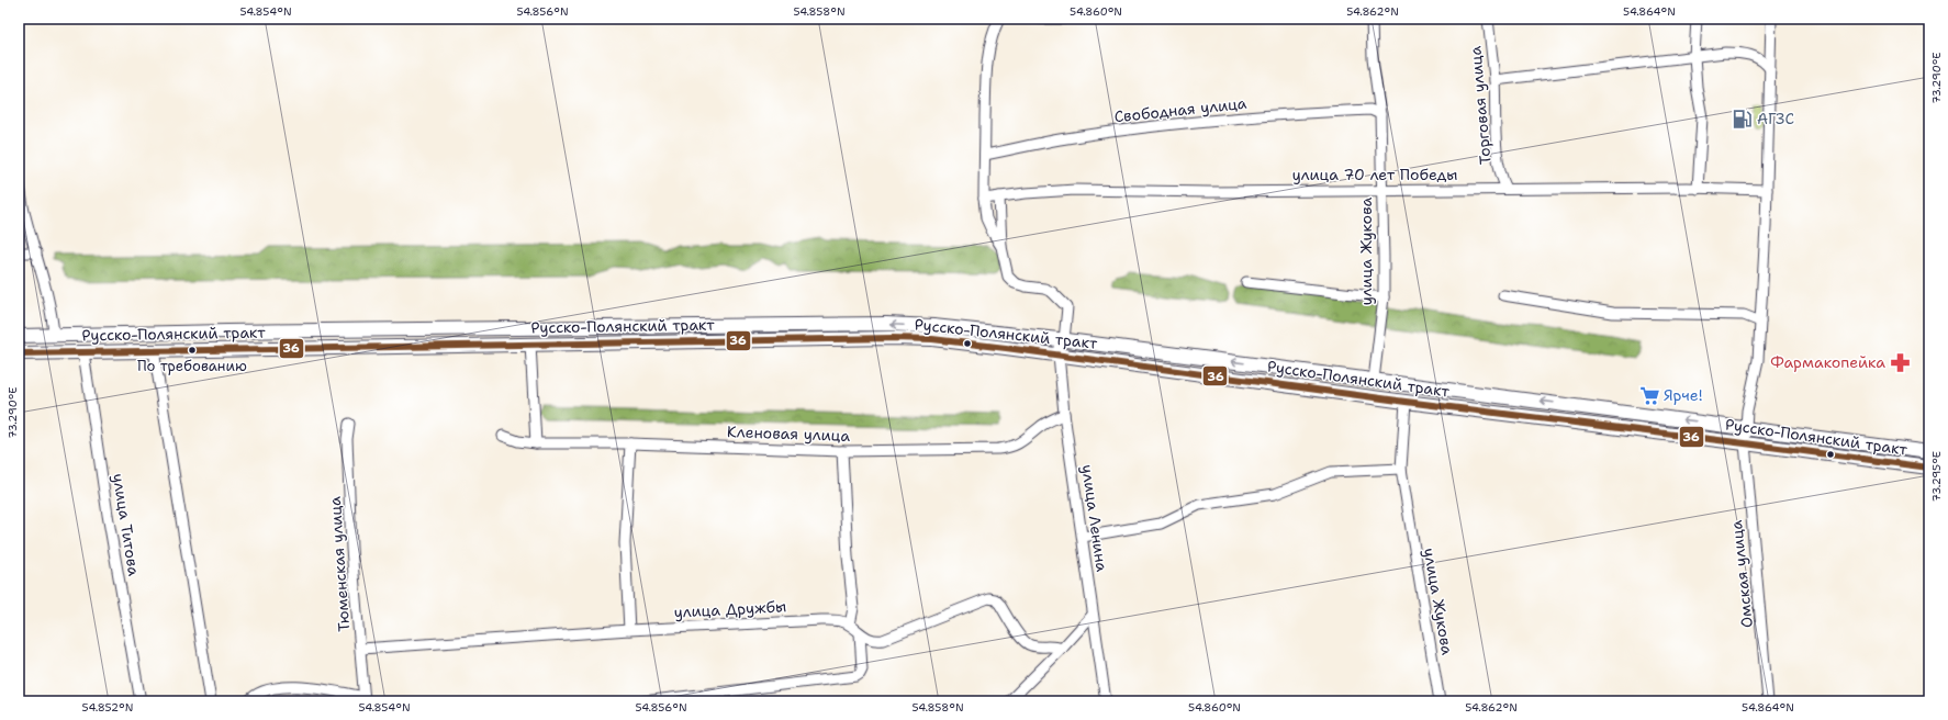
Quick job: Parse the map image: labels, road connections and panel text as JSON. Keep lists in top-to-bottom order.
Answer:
{
  "streets": {
    "main road": ["Русско-Полянский тракт"],
    "street": [
      "Торговая улица",
      "Свободная улица",
      "улица 70 лет Победы",
      "улица Жукова",
      "Кленовая улица",
      "улица Ленина",
      "улица Титова",
      "Тюменская улица",
      "Омская улица",
      "улица Дружбы"
    ]
  },
  "crossings": [
    ["Торговая улица", "улица 70 лет Победы"],
    ["Свободная улица", "улица Жукова"],
    ["улица 70 лет Победы", "улица Жукова"],
    ["улица 70 лет Победы", "Омская улица"],
    ["улица Жукова", "Русско-Полянский тракт"],
    ["Русско-Полянский тракт", "улица Ленина"],
    ["Русско-Полянский тракт", "улица Титова"],
    ["Русско-Полянский тракт", "Омская улица"],
    ["Кленовая улица", "улица Ленина"],
    ["Тюменская улица", "улица Дружбы"]
  ],
  "places": {
    "fuel station": ["АГЗС"],
    "other": ["По требованию"],
    "pharmacy": ["Фармакопейка"],
    "supermarket": ["Ярче!"]
  },
  "lines": ["transit line 36"],
  "coordinates": [
    "54.854°N",
    "54.856°N",
    "54.858°N",
    "54.860°N",
    "54.862°N",
    "54.864°N",
    "73.290°E",
    "73.295°E",
    "54.852°N"
  ]
}
